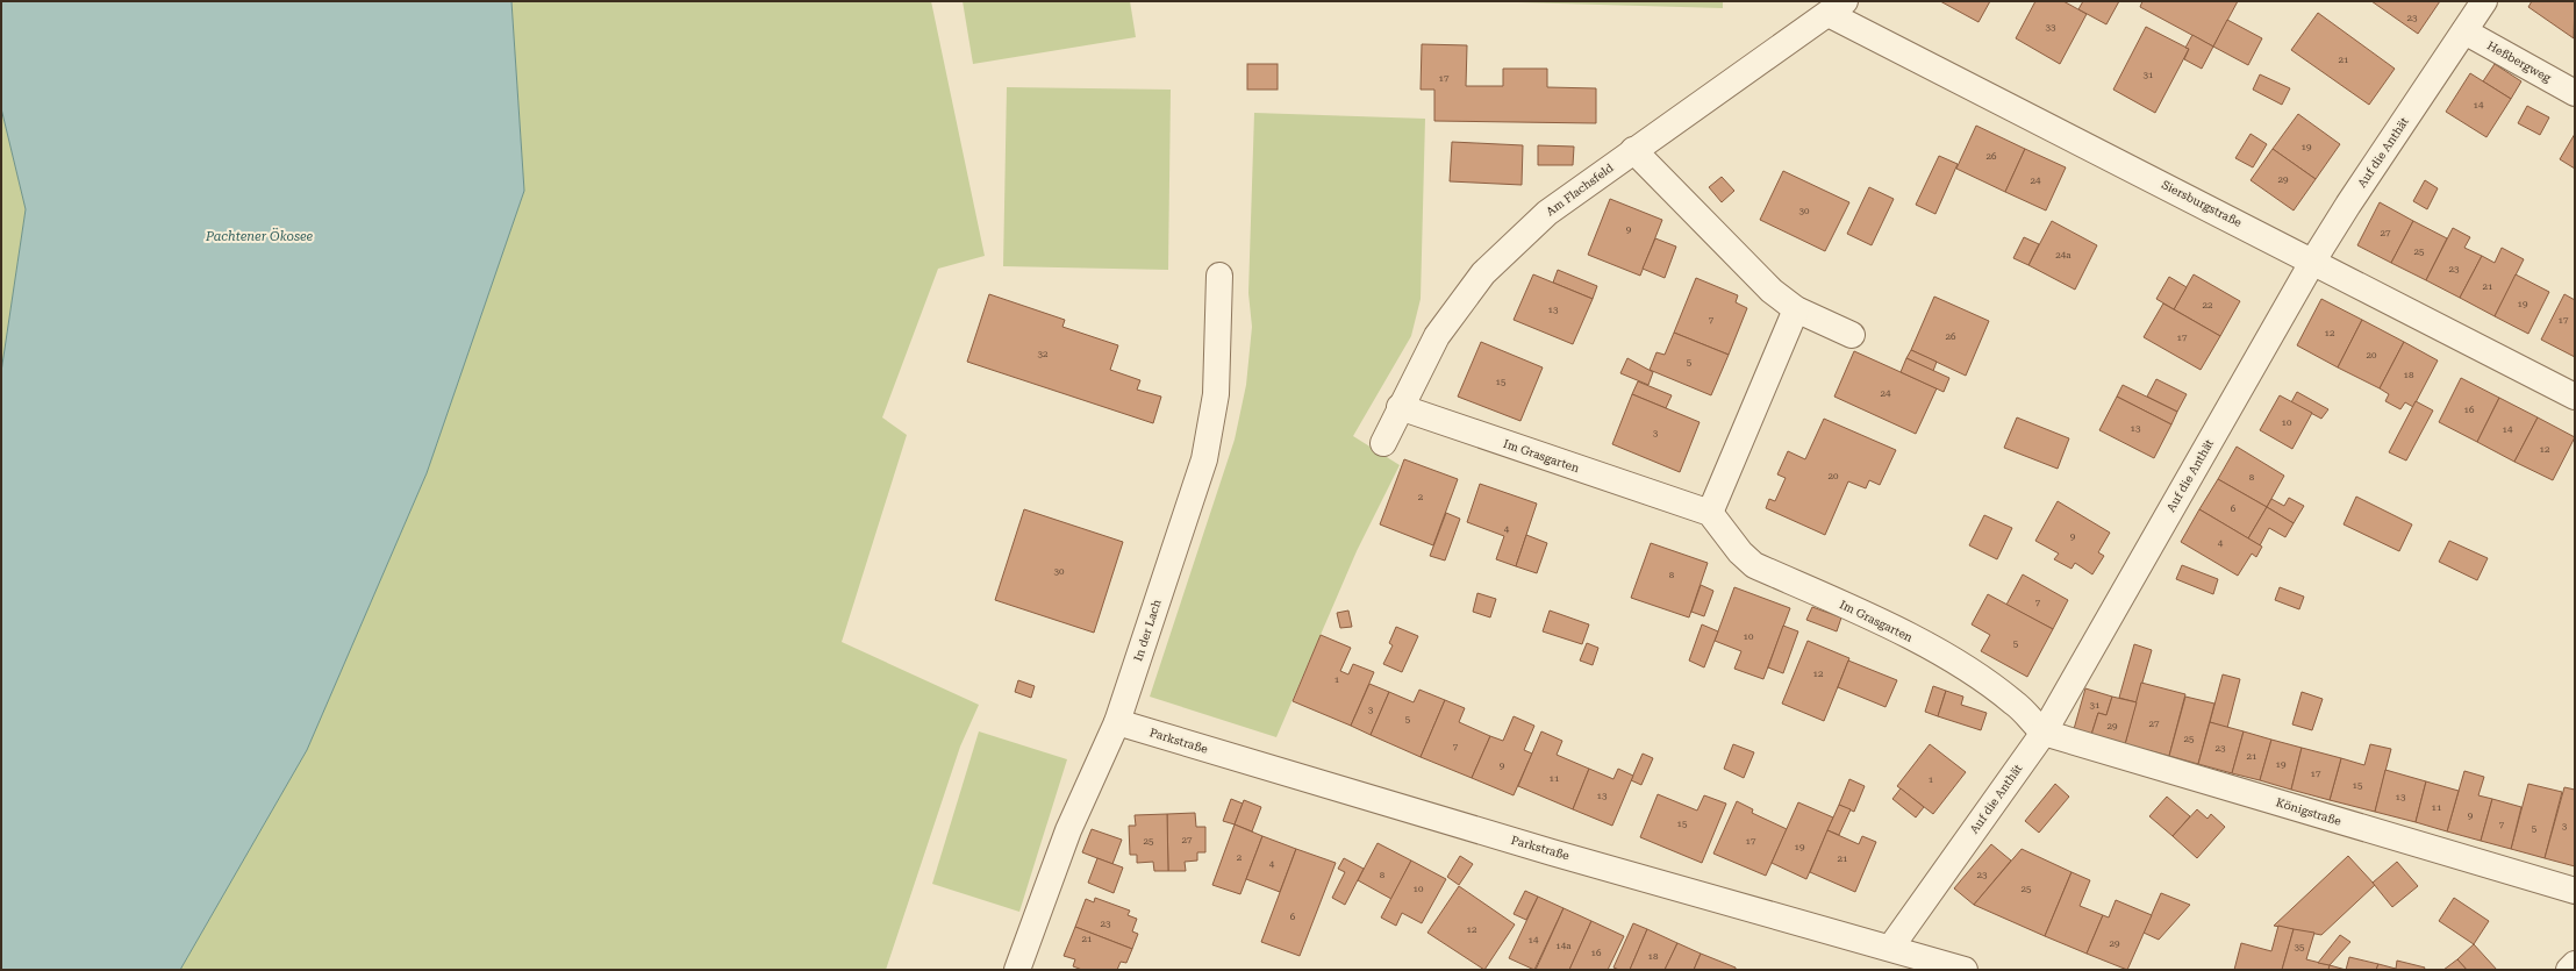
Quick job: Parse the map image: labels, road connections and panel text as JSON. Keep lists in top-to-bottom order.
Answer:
{
  "streets": {
    "street": [
      "Heßbergweg",
      "Auf die Anthät",
      "Am Flachsfeld",
      "Siersburgstraße",
      "Im Grasgarten",
      "In der Lach",
      "Parkstraße",
      "Königstraße"
    ]
  },
  "crossings": [
    ["Heßbergweg", "Auf die Anthät"],
    ["Auf die Anthät", "Siersburgstraße"],
    ["Auf die Anthät", "Im Grasgarten"],
    ["Auf die Anthät", "Parkstraße"],
    ["Auf die Anthät", "Königstraße"],
    ["Am Flachsfeld", "Siersburgstraße"],
    ["Am Flachsfeld", "Im Grasgarten"],
    ["Im Grasgarten", "Königstraße"],
    ["In der Lach", "Parkstraße"]
  ],
  "water": ["Pachtener Ökosee"],
  "house_numbers": [
    "23",
    "33",
    "21",
    "31",
    "17",
    "14",
    "19",
    "26",
    "29",
    "24",
    "30",
    "9",
    "27",
    "25",
    "24a",
    "23",
    "21",
    "19",
    "22",
    "13",
    "7",
    "17",
    "12",
    "26",
    "17",
    "32",
    "20",
    "5",
    "18",
    "15",
    "24",
    "16",
    "10",
    "13",
    "14",
    "3",
    "12",
    "20",
    "8",
    "2",
    "6",
    "4",
    "9",
    "4",
    "30",
    "8",
    "7",
    "10",
    "5",
    "12",
    "1",
    "31",
    "3",
    "5",
    "27",
    "29",
    "25",
    "7",
    "23",
    "21",
    "19",
    "9",
    "17",
    "11",
    "1",
    "15",
    "13",
    "13",
    "11",
    "9",
    "15",
    "7",
    "3",
    "5",
    "27",
    "25",
    "17",
    "19",
    "2",
    "21",
    "4",
    "8",
    "23",
    "10",
    "25",
    "6",
    "23",
    "12",
    "21",
    "14",
    "29",
    "14a",
    "35",
    "16",
    "18"
  ]
}
